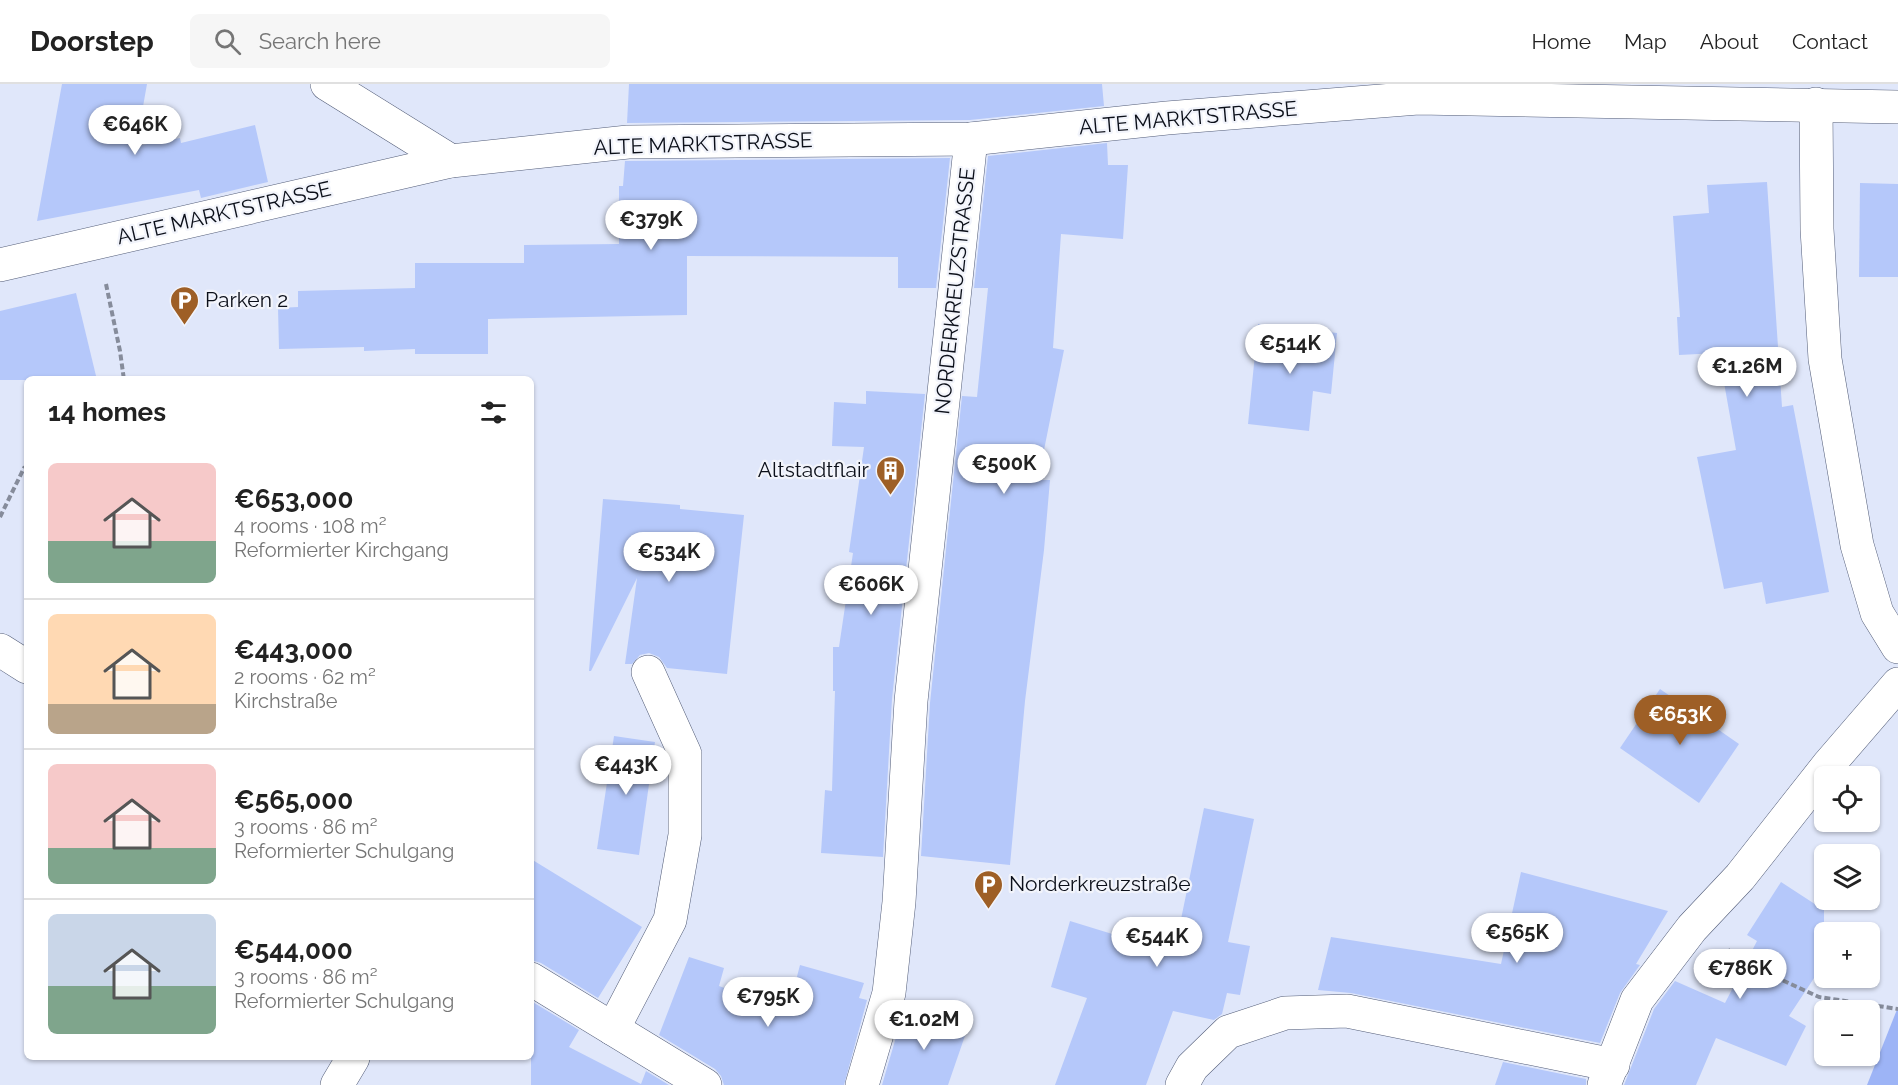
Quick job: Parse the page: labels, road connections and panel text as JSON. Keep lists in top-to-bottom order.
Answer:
{
  "streets": {
    "street": ["ALTE MARKTSTRASSE", "NORDERKREUZSTRASSE"]
  },
  "crossings": [
    ["ALTE MARKTSTRASSE", "NORDERKREUZSTRASSE"]
  ],
  "places": {
    "parking": ["Parken 2", "Norderkreuzstraße"],
    "building": ["Altstadtflair"]
  },
  "page": {
    "header": "Doorstep",
    "search": "Search here",
    "nav": [
      "Home",
      "Map",
      "About",
      "Contact"
    ],
    "price": [
      "€646K",
      "€379K",
      "€514K",
      "€1.26M",
      "€500K",
      "€534K",
      "€606K",
      "€653K",
      "€443K",
      "€565K",
      "€544K",
      "€786K",
      "€795K",
      "€1.02M"
    ],
    "heading": "14 homes",
    "list": [
      {
        "name": "€653,000",
        "note": "4 rooms · 108 m² · Reformierter Kirchgang"
      },
      {
        "name": "€443,000",
        "note": "2 rooms · 62 m² · Kirchstraße"
      },
      {
        "name": "€565,000",
        "note": "3 rooms · 86 m² · Reformierter Schulgang"
      },
      {
        "name": "€544,000",
        "note": "3 rooms · 86 m² · Reformierter Schulgang"
      }
    ],
    "map_buttons": ["+", "−"]
  }
}
